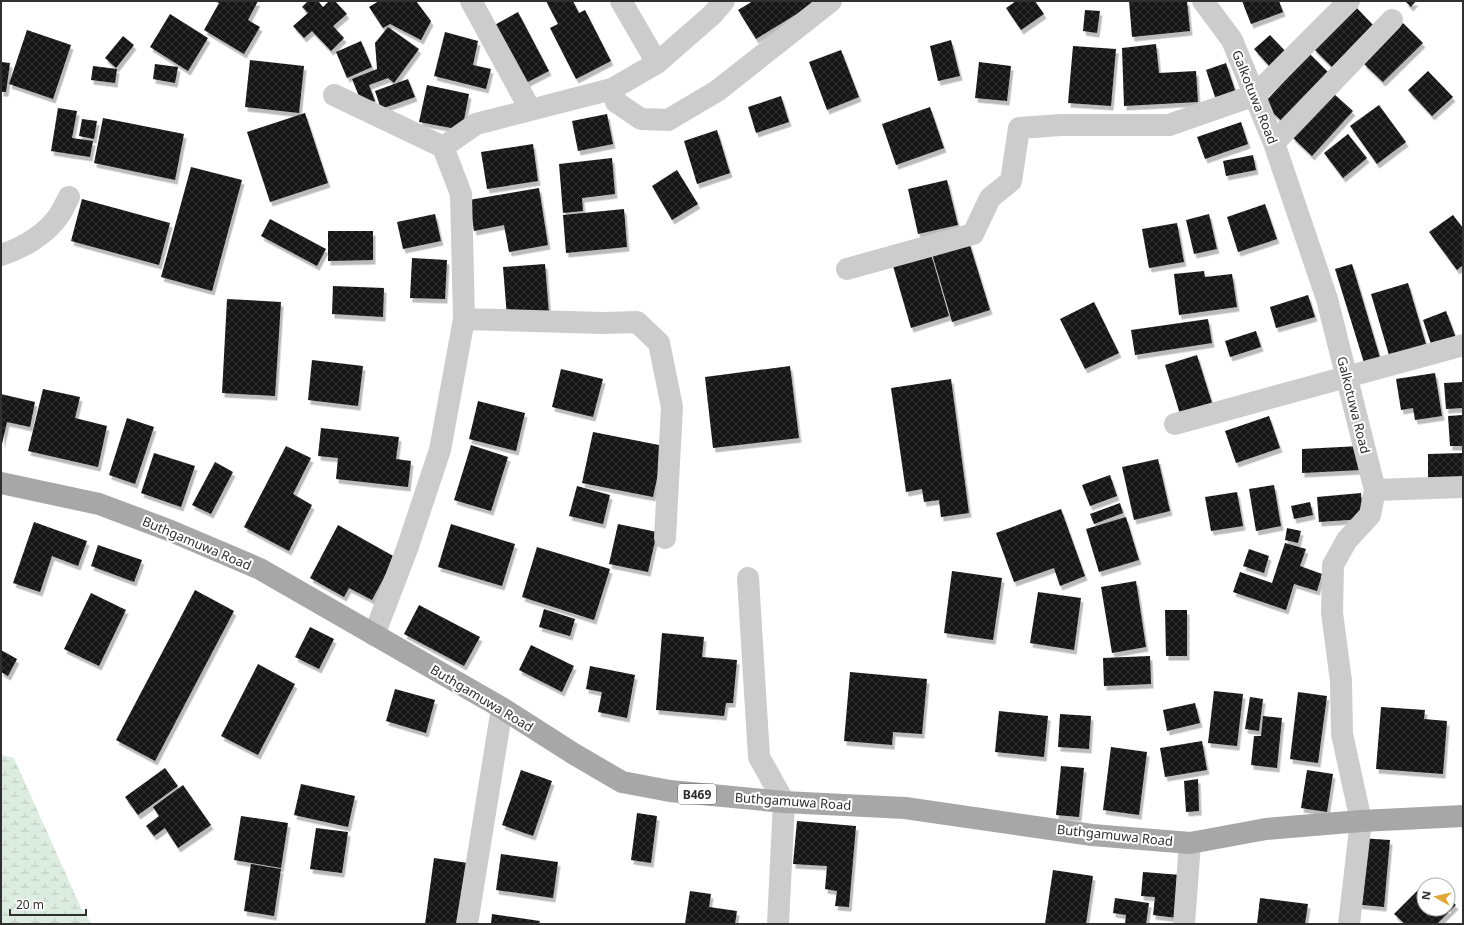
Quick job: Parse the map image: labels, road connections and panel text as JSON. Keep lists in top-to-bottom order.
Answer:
{
  "streets": {
    "main road": ["Buthgamuwa Road", "B469"],
    "street": ["Galkotuwa Road"]
  },
  "crossings": [
    ["Galkotuwa Road", "Buthgamuwa Road"]
  ],
  "scale_bar": "20 m",
  "north": "left"
}
